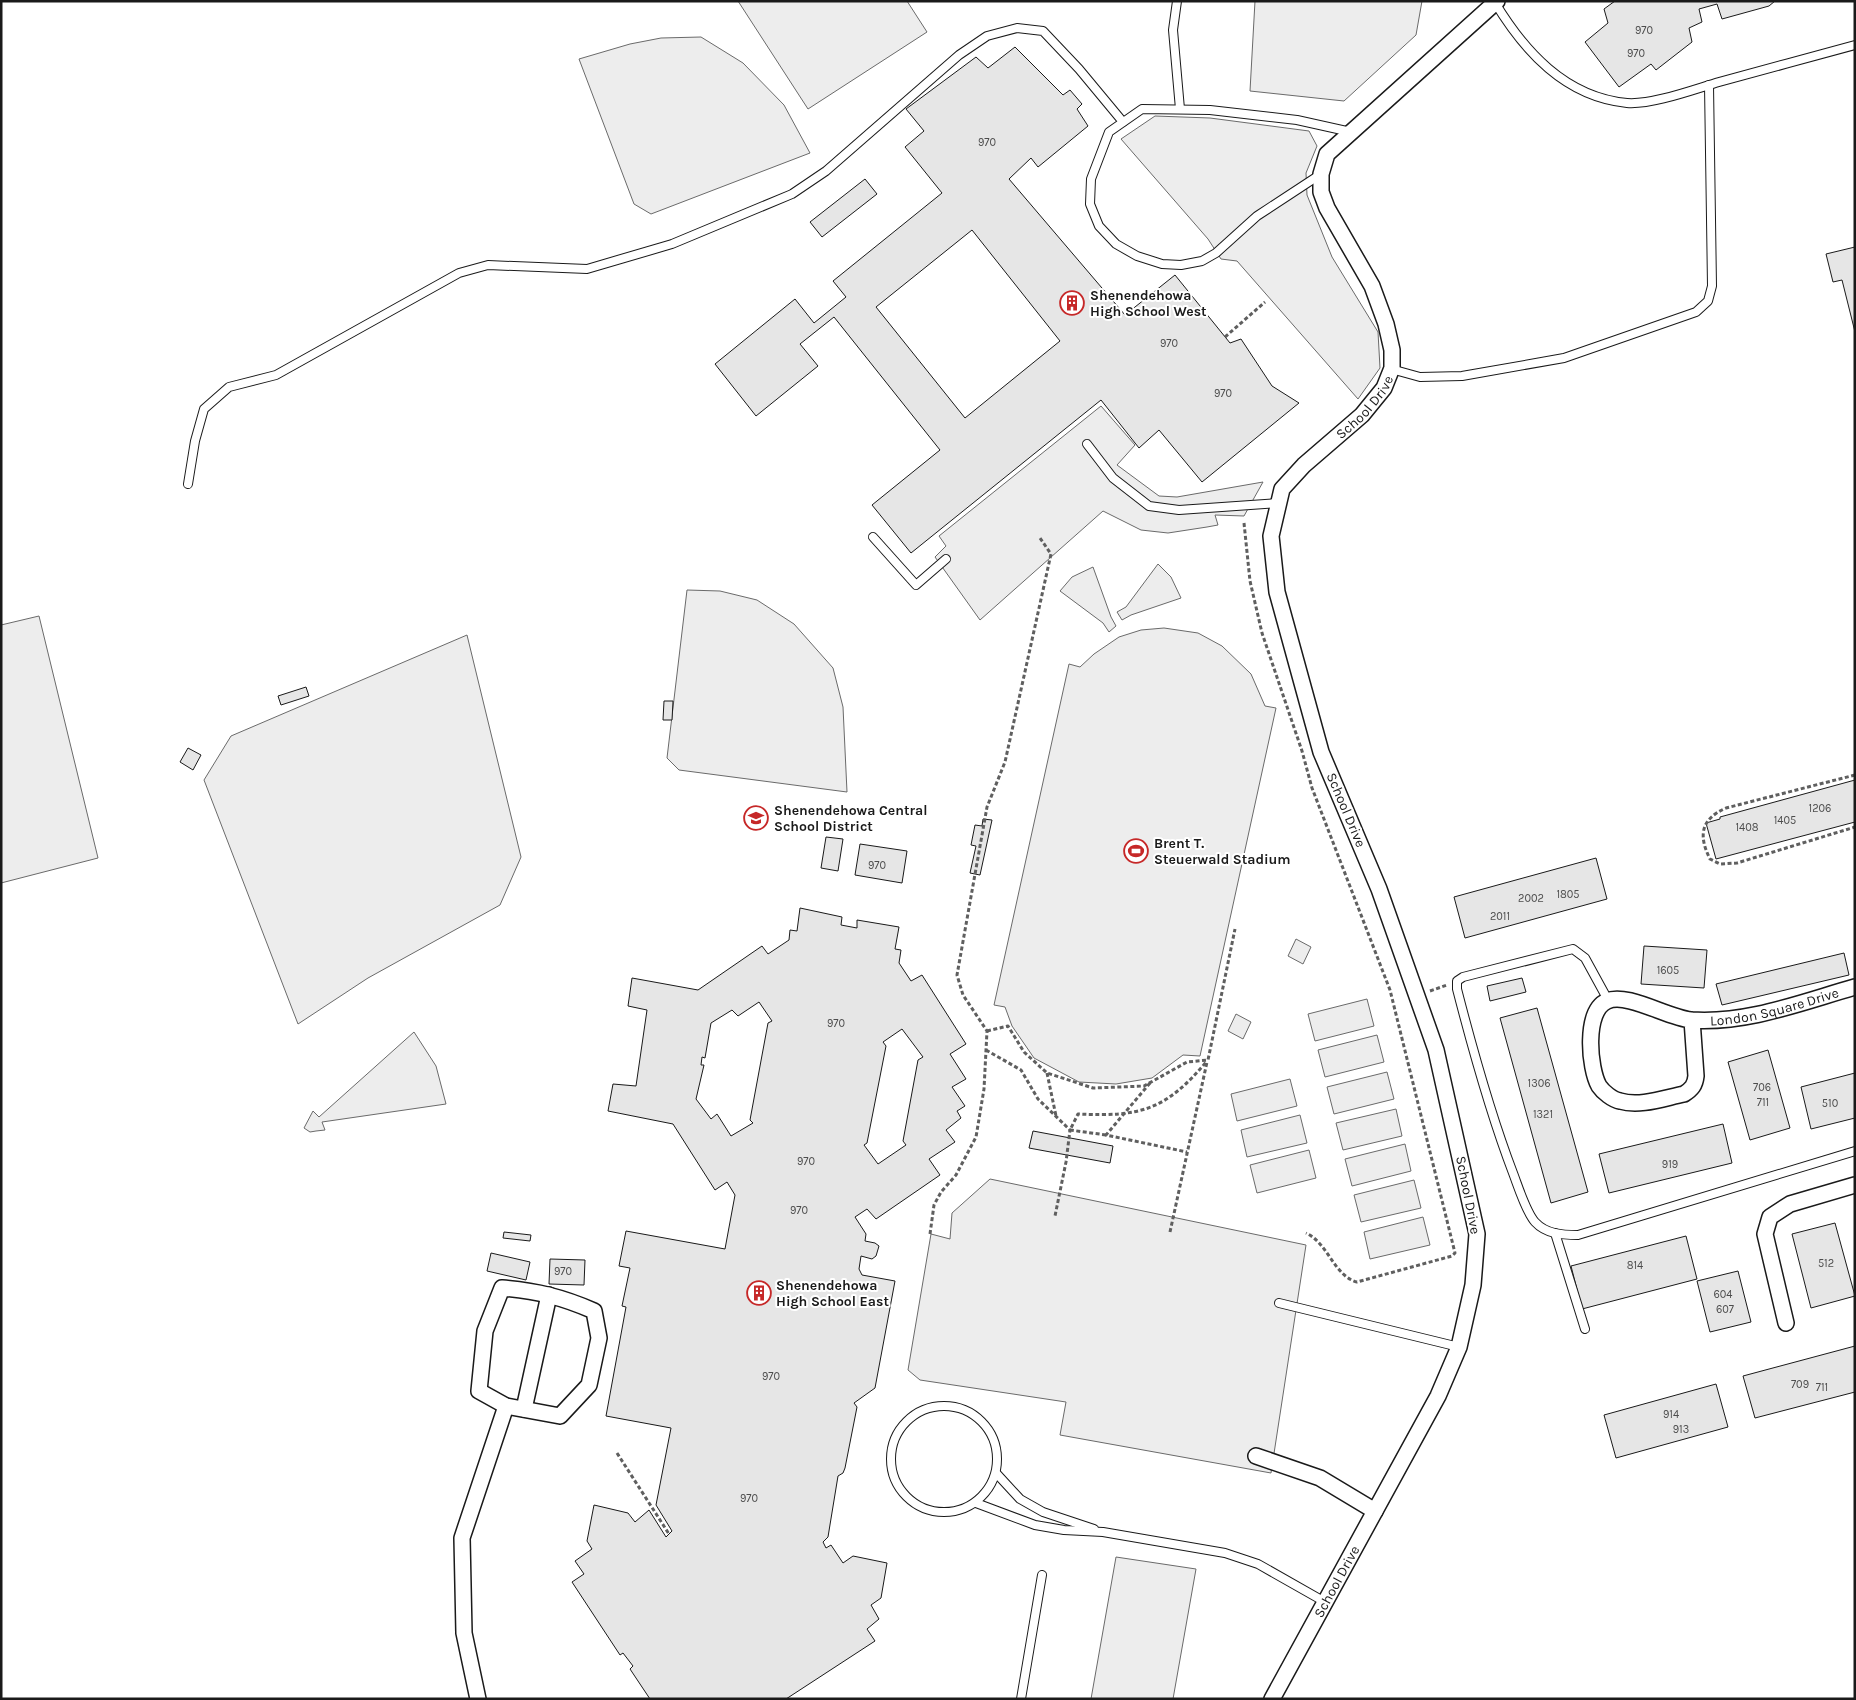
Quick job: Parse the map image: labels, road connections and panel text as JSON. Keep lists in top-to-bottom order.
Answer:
{
  "streets": {
    "street": ["School Drive", "London Square Drive"]
  },
  "places": {
    "building": ["Shenendehowa High School West", "Shenendehowa High School East"],
    "school or university": ["Shenendehowa Central School District"],
    "sports": ["Brent T. Steuerwald Stadium"]
  },
  "house_numbers": [
    "970",
    "970",
    "970",
    "970",
    "970",
    "1206",
    "1405",
    "1408",
    "970",
    "1805",
    "2002",
    "2011",
    "1605",
    "970",
    "1306",
    "706",
    "711",
    "510",
    "1321",
    "970",
    "919",
    "970",
    "512",
    "814",
    "970",
    "604",
    "607",
    "970",
    "709",
    "711",
    "914",
    "913",
    "970"
  ]
}
